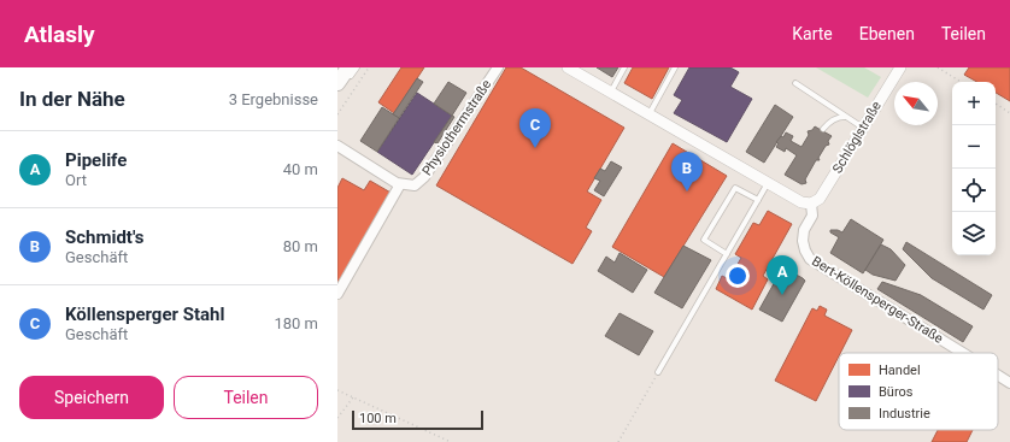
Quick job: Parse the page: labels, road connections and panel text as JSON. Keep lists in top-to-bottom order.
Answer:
{
  "streets": {
    "street": ["Physiothermstraße", "Schlöglstraße", "Bert-Köllensperger-Straße"]
  },
  "crossings": [
    ["Schlöglstraße", "Bert-Köllensperger-Straße"]
  ],
  "legend": ["Handel", "Büros", "Industrie"],
  "scale_bar": "100 m",
  "north": "top left",
  "page": {
    "header": "Atlasly",
    "nav": ["Karte", "Ebenen", "Teilen"],
    "heading": ["In der Nähe", "3 Ergebnisse"],
    "map_buttons": ["+", "−"],
    "pins": ["C", "B", "A"],
    "list": [
      {
        "mark": "A",
        "name": "Pipelife",
        "note": "Ort",
        "value": "40 m"
      },
      {
        "mark": "B",
        "name": "Schmidt's",
        "note": "Geschäft",
        "value": "80 m"
      },
      {
        "mark": "C",
        "name": "Köllensperger Stahl",
        "note": "Geschäft",
        "value": "180 m"
      }
    ],
    "buttons": ["Speichern", "Teilen"],
    "scale": "100 m"
  }
}
